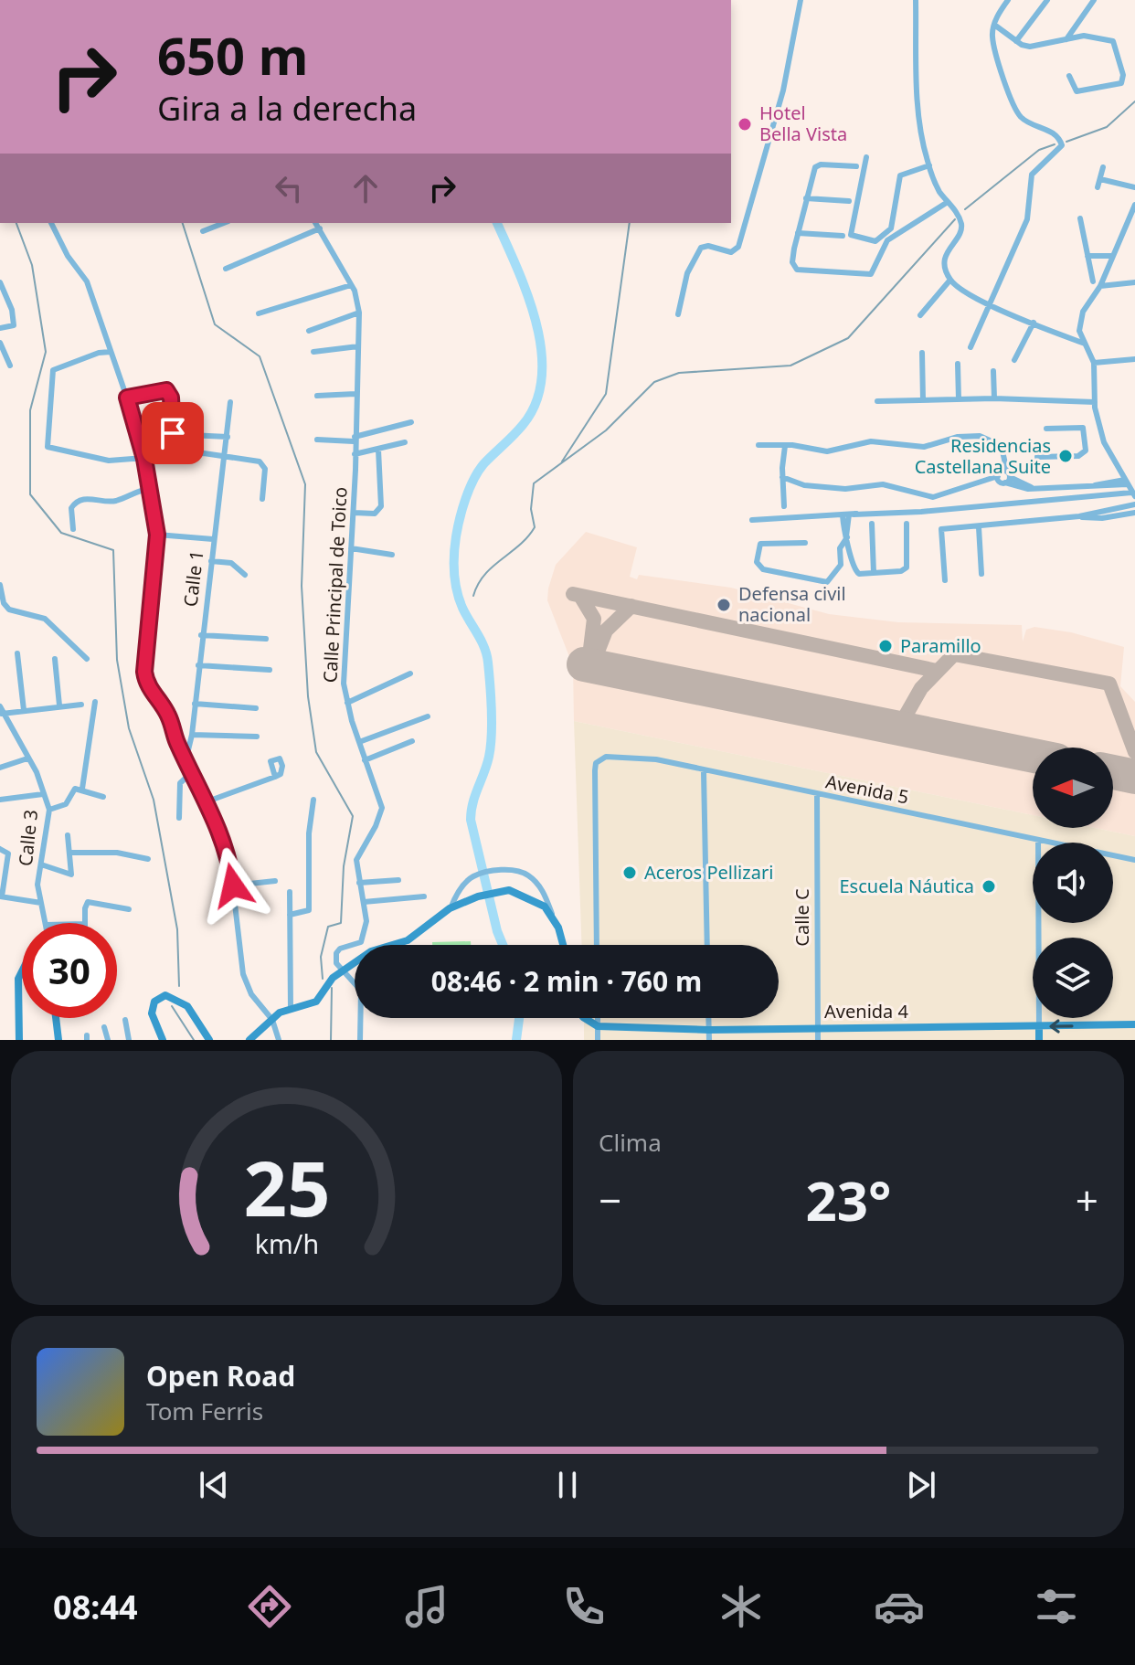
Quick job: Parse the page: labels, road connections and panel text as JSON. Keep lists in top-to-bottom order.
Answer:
{
  "streets": {
    "main road": ["Avenida 4"],
    "street": [
      "Calle 1",
      "Calle Principal de Toico",
      "Avenida 5",
      "Calle 3",
      "Calle C"
    ]
  },
  "crossings": [
    ["Avenida 5", "Calle C"],
    ["Calle C", "Avenida 4"]
  ],
  "places": [
    "Hotel Bella Vista",
    "Residencias Castellana Suite",
    "Defensa civil nacional",
    "Paramillo",
    "Aceros Pellizari",
    "Escuela Náutica"
  ],
  "north": "left",
  "page": {
    "turn": ["650 m", "Gira a la derecha"],
    "limit": "30",
    "trip": "08:46 · 2 min · 760 m",
    "tile": "Clima",
    "heat": ["−", "23°", "+"],
    "song": ["Open Road", "Tom Ferris"],
    "tabs": "08:44",
    "gauge": ["25", "km/h"]
  }
}
